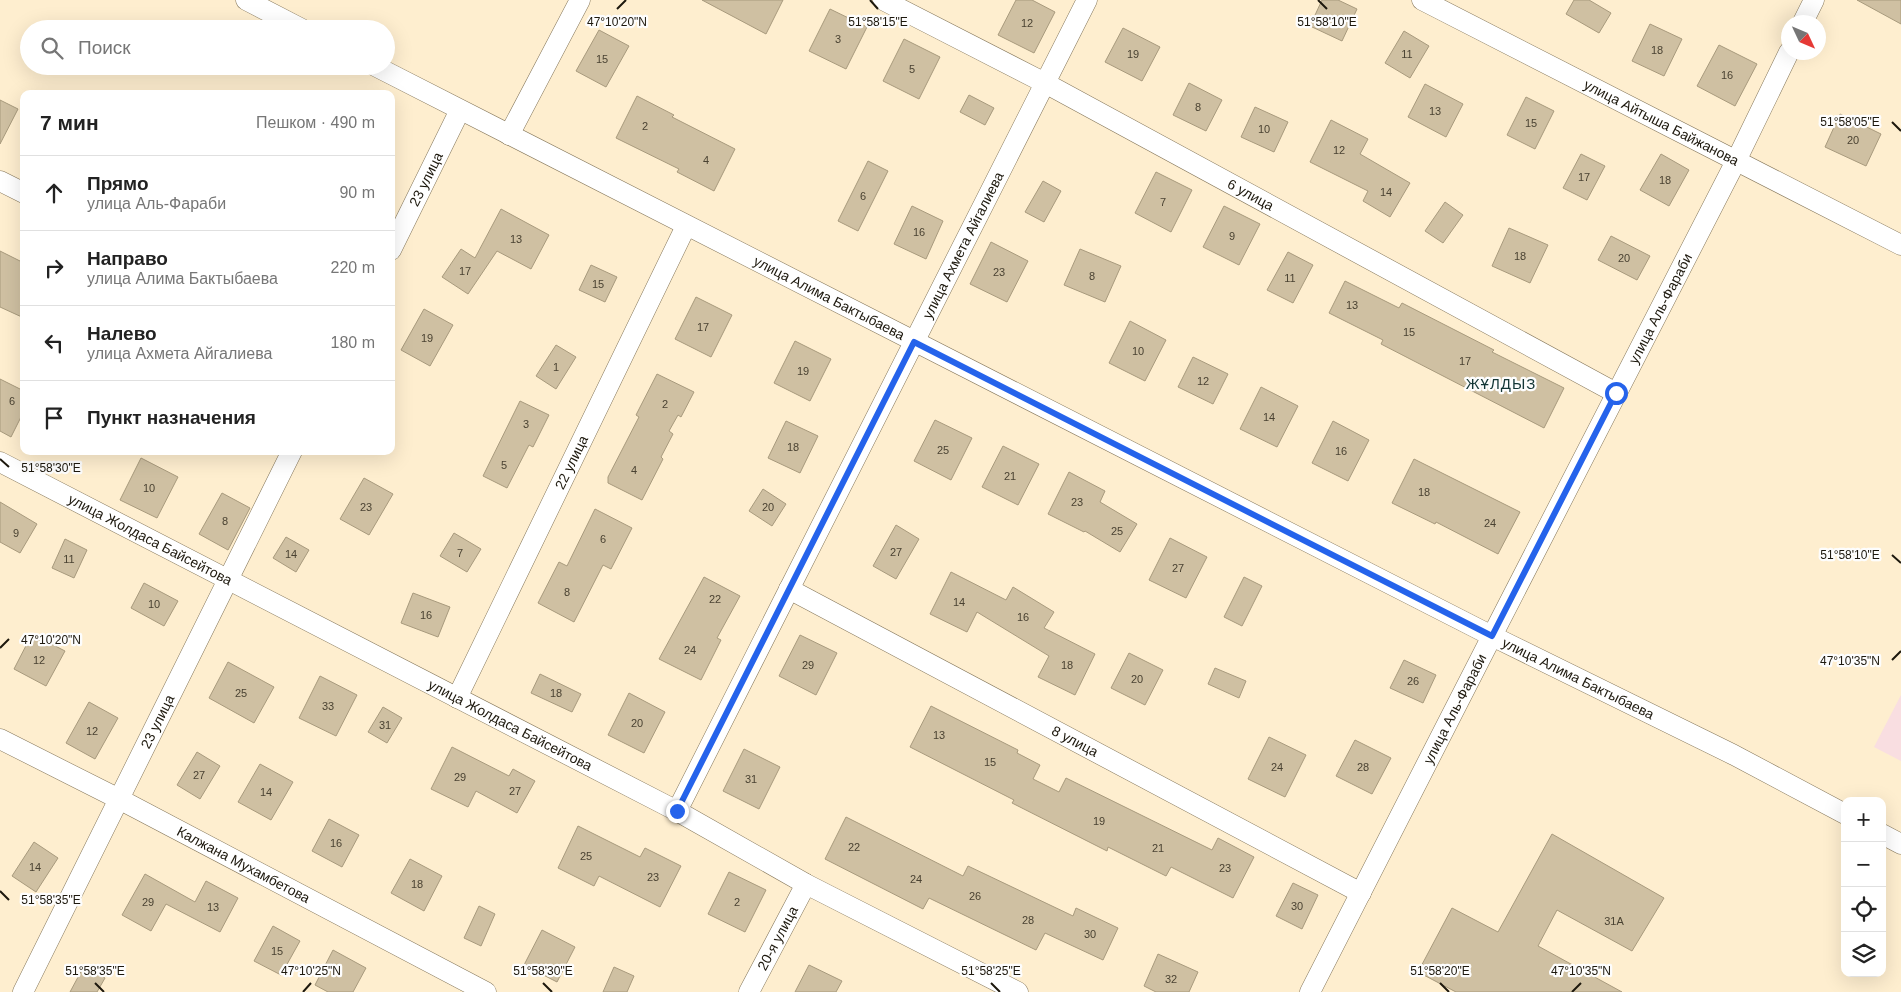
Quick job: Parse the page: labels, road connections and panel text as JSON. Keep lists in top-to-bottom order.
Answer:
{
  "streets": {
    "street": [
      "улица Айтыша Байжанова",
      "23 улица",
      "6 улица",
      "улица Ахмета Айгалиева",
      "улица Алима Бактыбаева",
      "улица Аль-Фараби",
      "22 улица",
      "улица Жолдаса Байсейтова",
      "8 улица",
      "Калжана Мухамбетова",
      "20-я улица"
    ]
  },
  "crossings": [
    ["улица Айтыша Байжанова", "улица Аль-Фараби"],
    ["23 улица", "улица Алима Бактыбаева"],
    ["23 улица", "улица Жолдаса Байсейтова"],
    ["23 улица", "Калжана Мухамбетова"],
    ["6 улица", "улица Ахмета Айгалиева"],
    ["6 улица", "улица Аль-Фараби"],
    ["улица Ахмета Айгалиева", "улица Алима Бактыбаева"],
    ["улица Ахмета Айгалиева", "улица Жолдаса Байсейтова"],
    ["улица Ахмета Айгалиева", "8 улица"],
    ["улица Алима Бактыбаева", "улица Аль-Фараби"],
    ["улица Алима Бактыбаева", "22 улица"],
    ["улица Аль-Фараби", "8 улица"],
    ["22 улица", "улица Жолдаса Байсейтова"],
    ["улица Жолдаса Байсейтова", "20-я улица"]
  ],
  "districts": ["ЖҰЛДЫЗ"],
  "house_numbers": [
    "12",
    "3",
    "18",
    "19",
    "11",
    "15",
    "5",
    "16",
    "8",
    "13",
    "15",
    "2",
    "10",
    "20",
    "12",
    "4",
    "17",
    "18",
    "14",
    "6",
    "7",
    "16",
    "9",
    "13",
    "18",
    "20",
    "17",
    "23",
    "8",
    "11",
    "15",
    "13",
    "17",
    "15",
    "19",
    "10",
    "17",
    "1",
    "19",
    "12",
    "6",
    "2",
    "14",
    "3",
    "18",
    "25",
    "16",
    "5",
    "4",
    "21",
    "10",
    "18",
    "23",
    "23",
    "20",
    "8",
    "24",
    "25",
    "9",
    "6",
    "27",
    "7",
    "14",
    "11",
    "27",
    "8",
    "22",
    "14",
    "10",
    "16",
    "16",
    "24",
    "12",
    "29",
    "18",
    "20",
    "26",
    "25",
    "18",
    "33",
    "20",
    "31",
    "12",
    "13",
    "15",
    "24",
    "28",
    "27",
    "29",
    "31",
    "27",
    "14",
    "19",
    "16",
    "22",
    "21",
    "25",
    "14",
    "23",
    "23",
    "24",
    "18",
    "26",
    "29",
    "2",
    "30",
    "13",
    "28",
    "31А",
    "30",
    "15",
    "32"
  ],
  "north": "bottom right",
  "page": {
    "search": "Поиск",
    "heading": ["7 мин", "Пешком · 490 m"],
    "list": [
      ["Прямо", "улица Аль-Фараби", "90 m"],
      ["Направо", "улица Алима Бактыбаева", "220 m"],
      ["Налево", "улица Ахмета Айгалиева", "180 m"],
      "Пункт назначения"
    ],
    "map_buttons": ["+", "−"]
  },
  "coordinates": [
    "51°58'15\"E",
    "51°58'10\"E",
    "47°10'20\"N",
    "51°58'05\"E",
    "51°58'30\"E",
    "47°10'35\"N",
    "51°58'35\"E",
    "47°10'25\"N",
    "51°58'25\"E",
    "51°58'20\"E"
  ]
}
